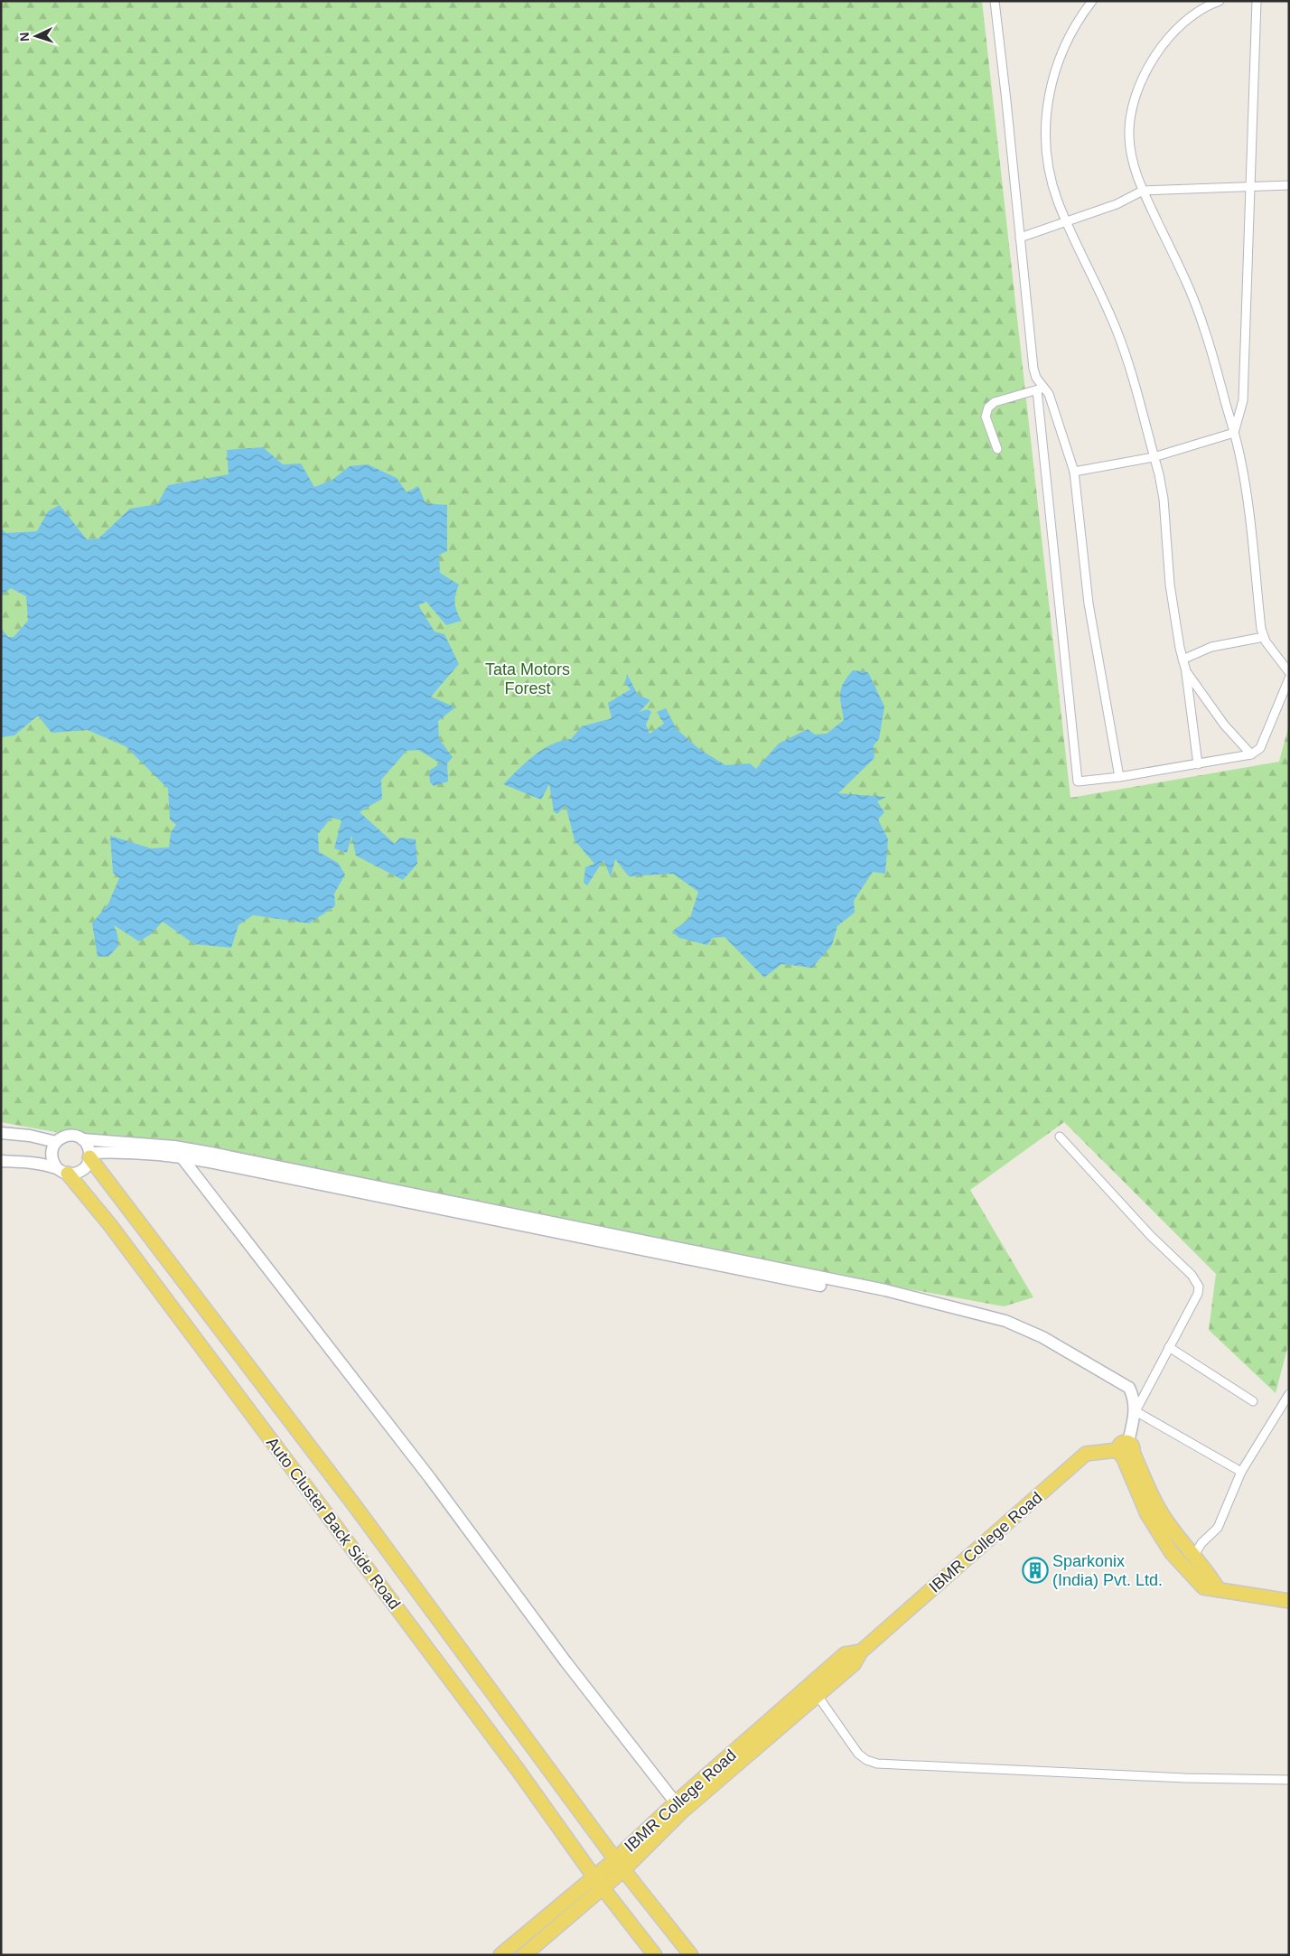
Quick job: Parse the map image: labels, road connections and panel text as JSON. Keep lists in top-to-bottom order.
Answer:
{
  "streets": {
    "main road": ["Auto Cluster Back Side Road", "IBMR College Road"]
  },
  "crossings": [
    ["Auto Cluster Back Side Road", "IBMR College Road"]
  ],
  "parks": ["Tata Motors Forest"],
  "places": {
    "building": ["Sparkonix (India) Pvt. Ltd."]
  },
  "north": "left"
}
